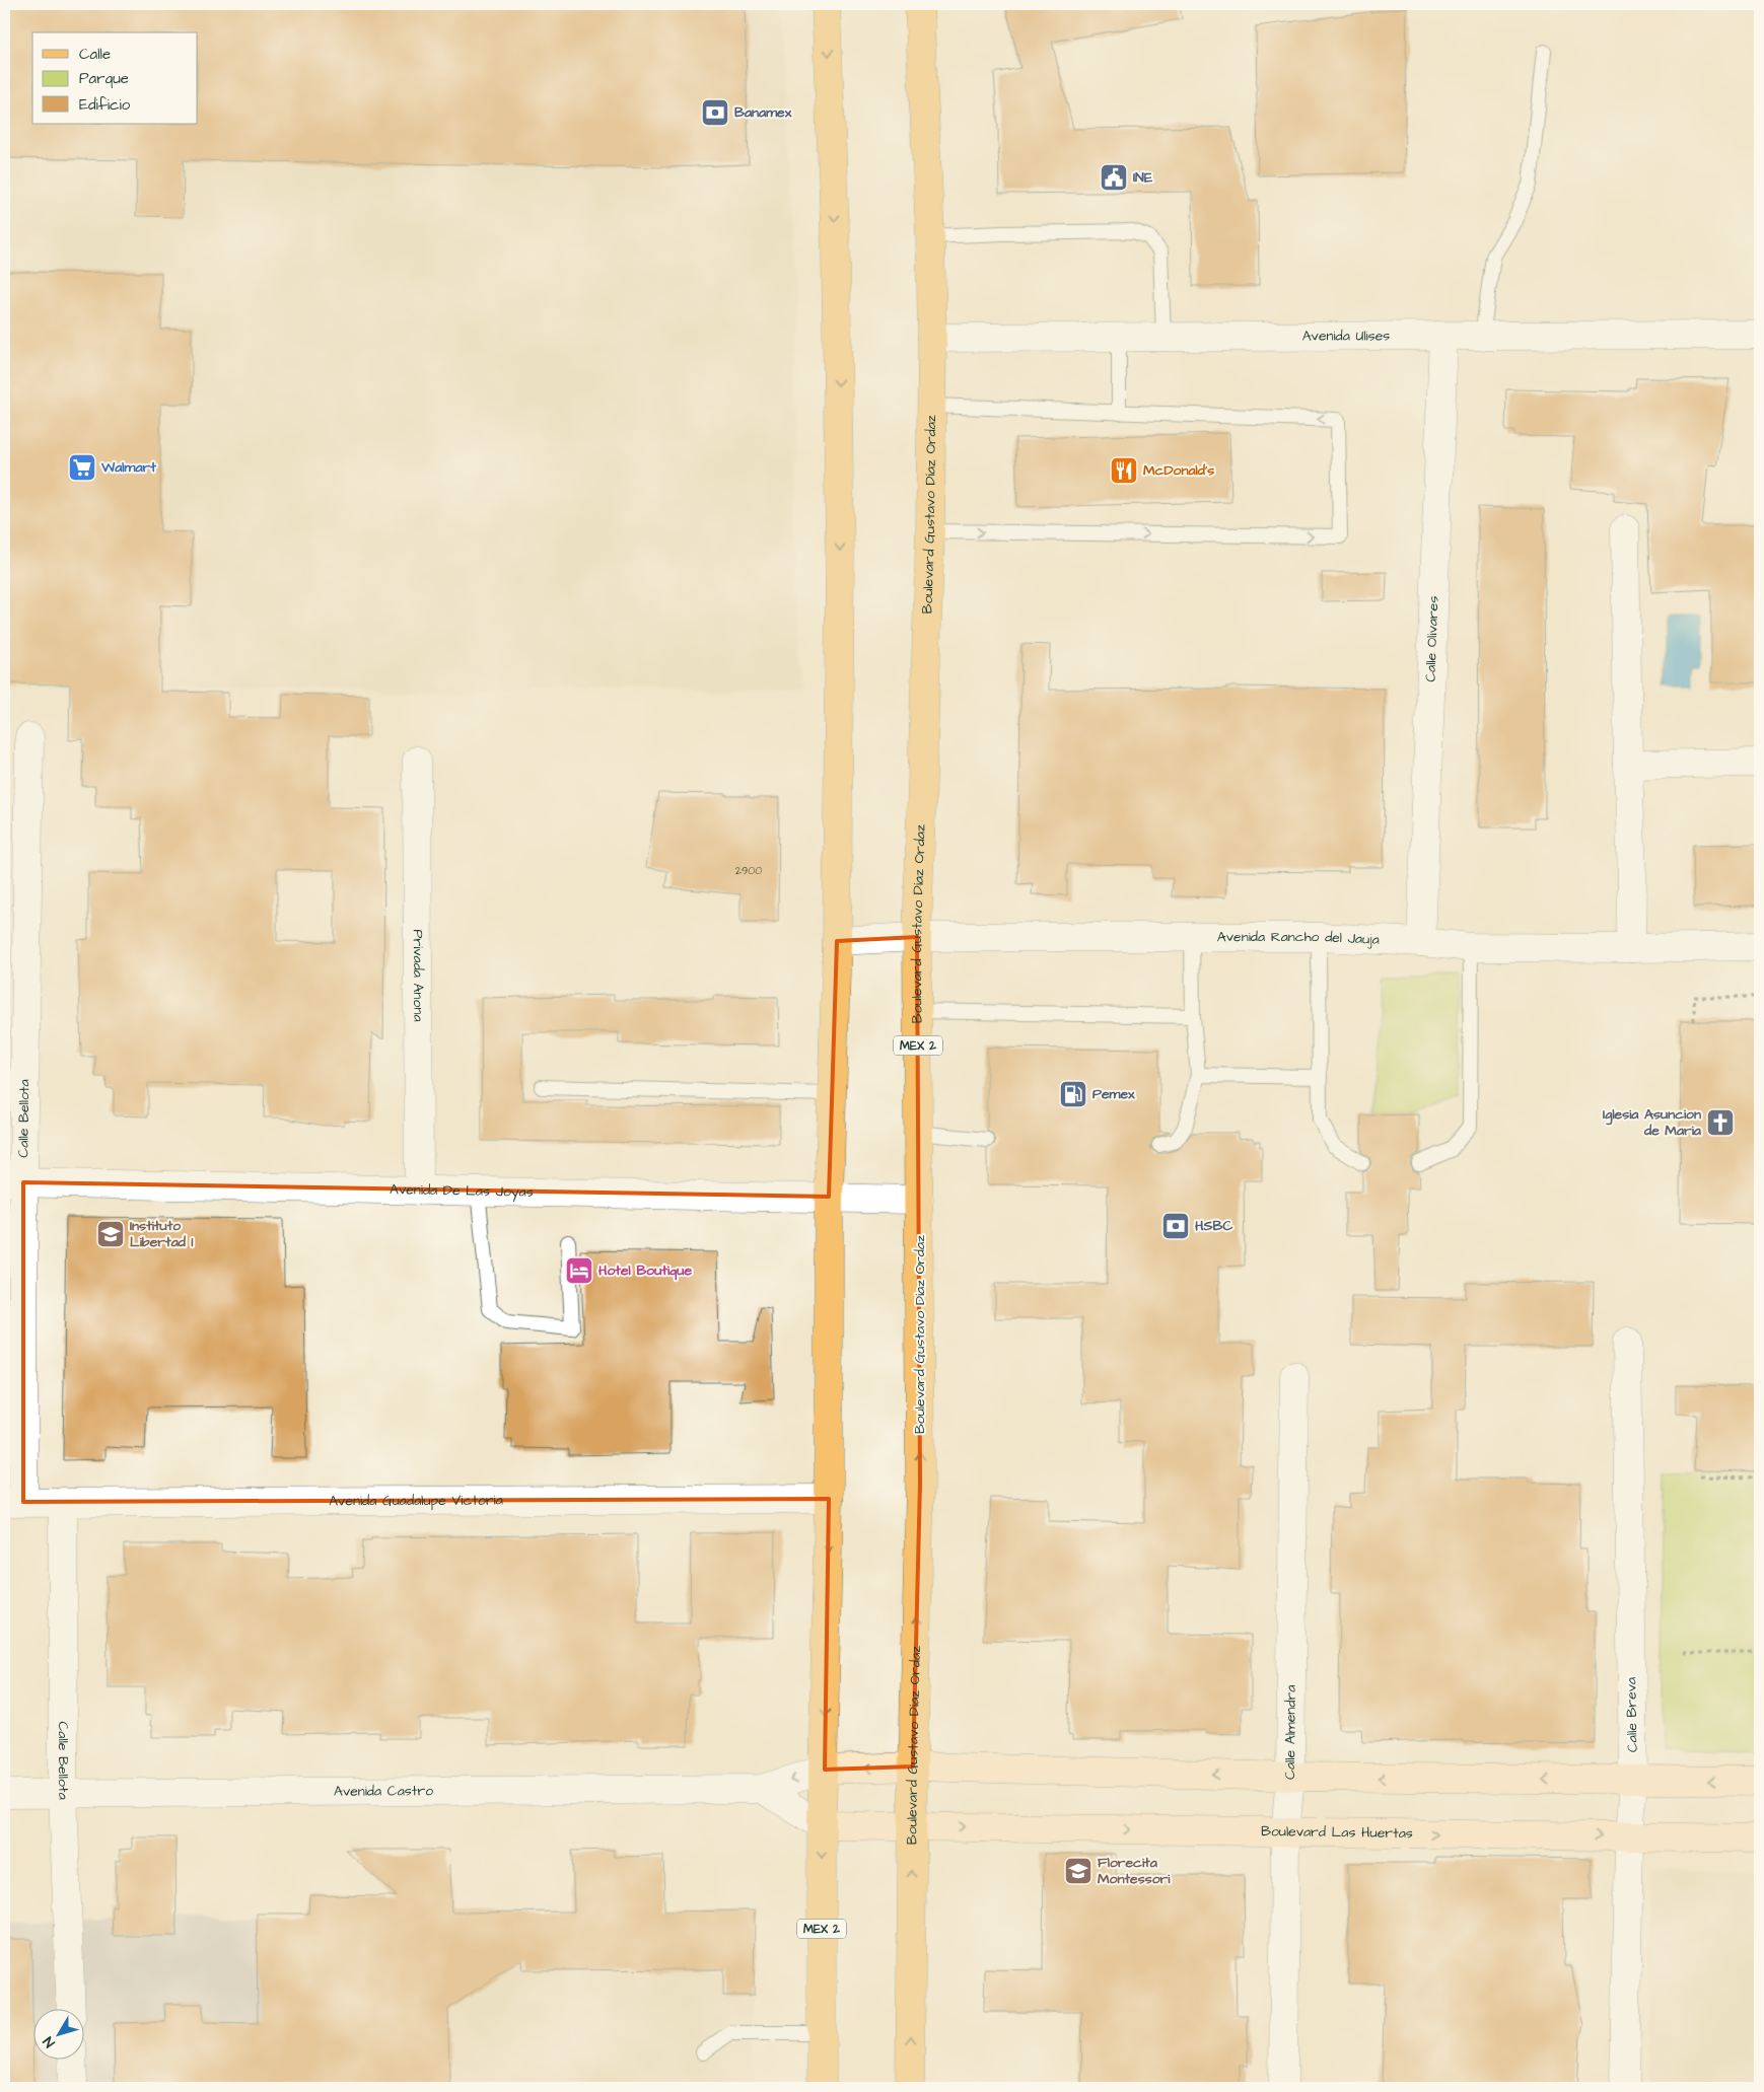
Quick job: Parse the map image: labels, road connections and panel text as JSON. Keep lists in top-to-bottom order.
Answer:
{
  "streets": {
    "main road": ["Boulevard Gustavo Díaz Ordaz", "MEX 2", "Boulevard Las Huertas"],
    "street": [
      "Avenida Ulises",
      "Calle Olivares",
      "Avenida Rancho del Jauja",
      "Privada Anona",
      "Calle Bellota",
      "Avenida De Las Joyas",
      "Avenida Guadalupe Victoria",
      "Calle Breva",
      "Calle Almendra",
      "Avenida Castro"
    ]
  },
  "crossings": [
    ["Avenida Ulises", "Boulevard Gustavo Díaz Ordaz"],
    ["Avenida Ulises", "Calle Olivares"],
    ["Boulevard Gustavo Díaz Ordaz", "Avenida Rancho del Jauja"],
    ["Boulevard Gustavo Díaz Ordaz", "Avenida De Las Joyas"],
    ["Boulevard Gustavo Díaz Ordaz", "Boulevard Las Huertas"],
    ["Calle Olivares", "Avenida Rancho del Jauja"],
    ["Avenida Rancho del Jauja", "MEX 2"],
    ["Privada Anona", "Avenida De Las Joyas"],
    ["MEX 2", "Avenida De Las Joyas"],
    ["MEX 2", "Avenida Guadalupe Victoria"],
    ["MEX 2", "Avenida Castro"],
    ["MEX 2", "Boulevard Las Huertas"],
    ["Calle Bellota", "Avenida De Las Joyas"],
    ["Calle Bellota", "Avenida Guadalupe Victoria"],
    ["Calle Bellota", "Avenida Castro"],
    ["Calle Breva", "Boulevard Las Huertas"],
    ["Calle Almendra", "Boulevard Las Huertas"]
  ],
  "places": {
    "bank": ["Banamex", "HSBC"],
    "public building": ["INE"],
    "supermarket": ["Walmart"],
    "restaurant": ["McDonald's"],
    "fuel station": ["Pemex"],
    "church": ["Iglesia Asuncion de Maria"],
    "school or university": ["Instituto Libertad I", "Florecita Montessori"],
    "hotel": ["Hotel Boutique"]
  },
  "house_numbers": ["2900"],
  "legend": ["Calle", "Parque", "Edificio"],
  "north": "bottom left"
}
